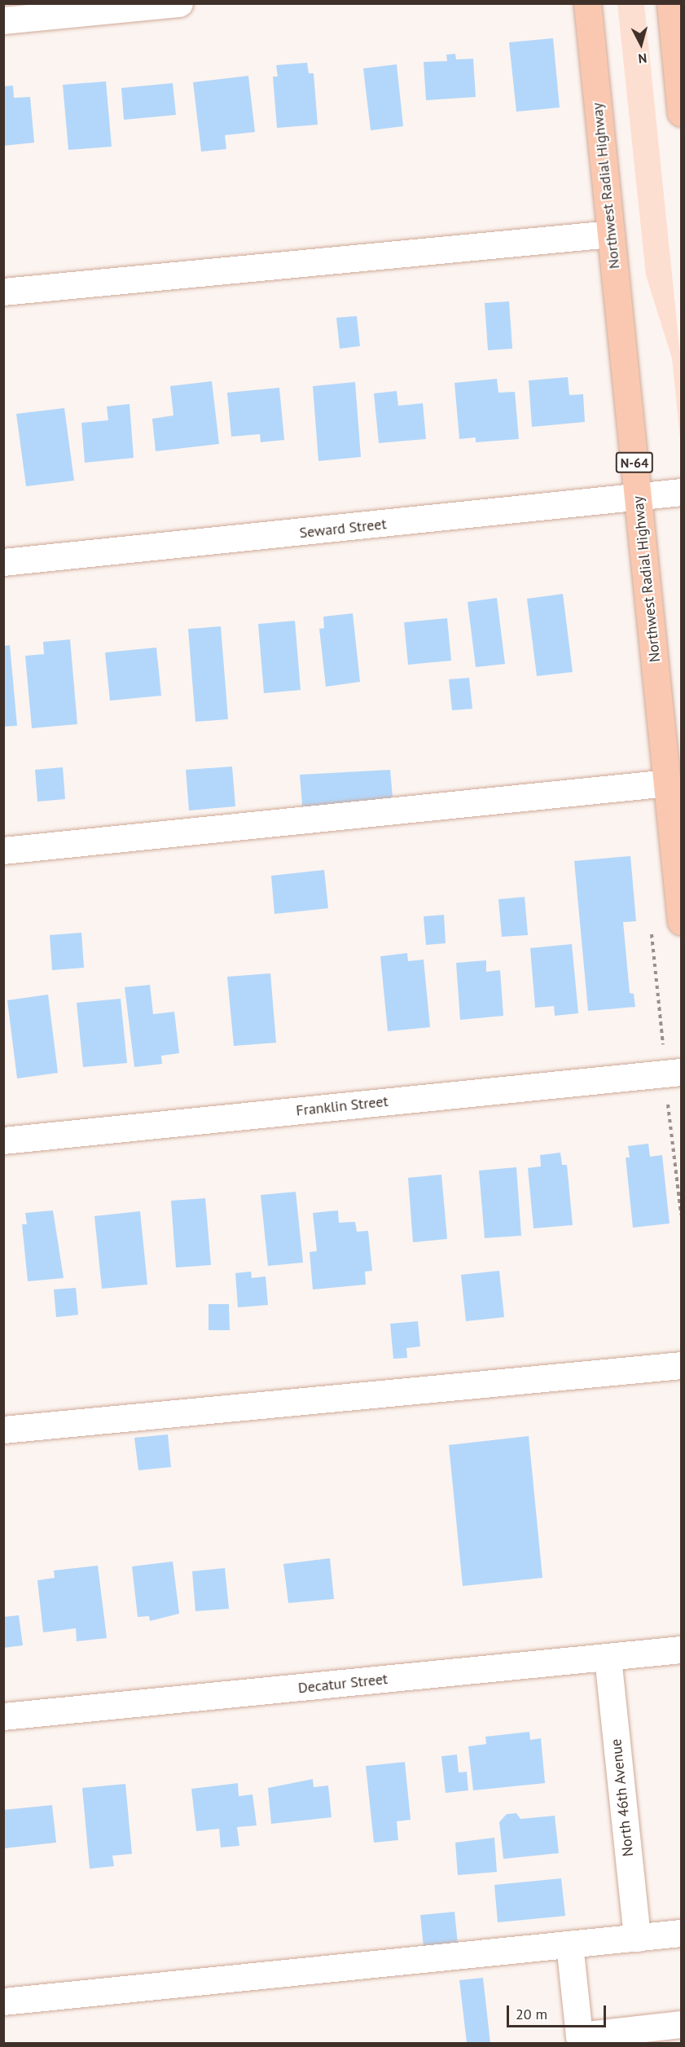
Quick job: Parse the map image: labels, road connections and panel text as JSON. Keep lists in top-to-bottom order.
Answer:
{
  "streets": {
    "main road": ["Northwest Radial Highway", "N-64"],
    "street": [
      "Seward Street",
      "Franklin Street",
      "Decatur Street",
      "North 46th Avenue"
    ]
  },
  "crossings": [
    ["Northwest Radial Highway", "Seward Street"],
    ["Decatur Street", "North 46th Avenue"]
  ],
  "scale_bar": "20 m",
  "north": "bottom"
}
